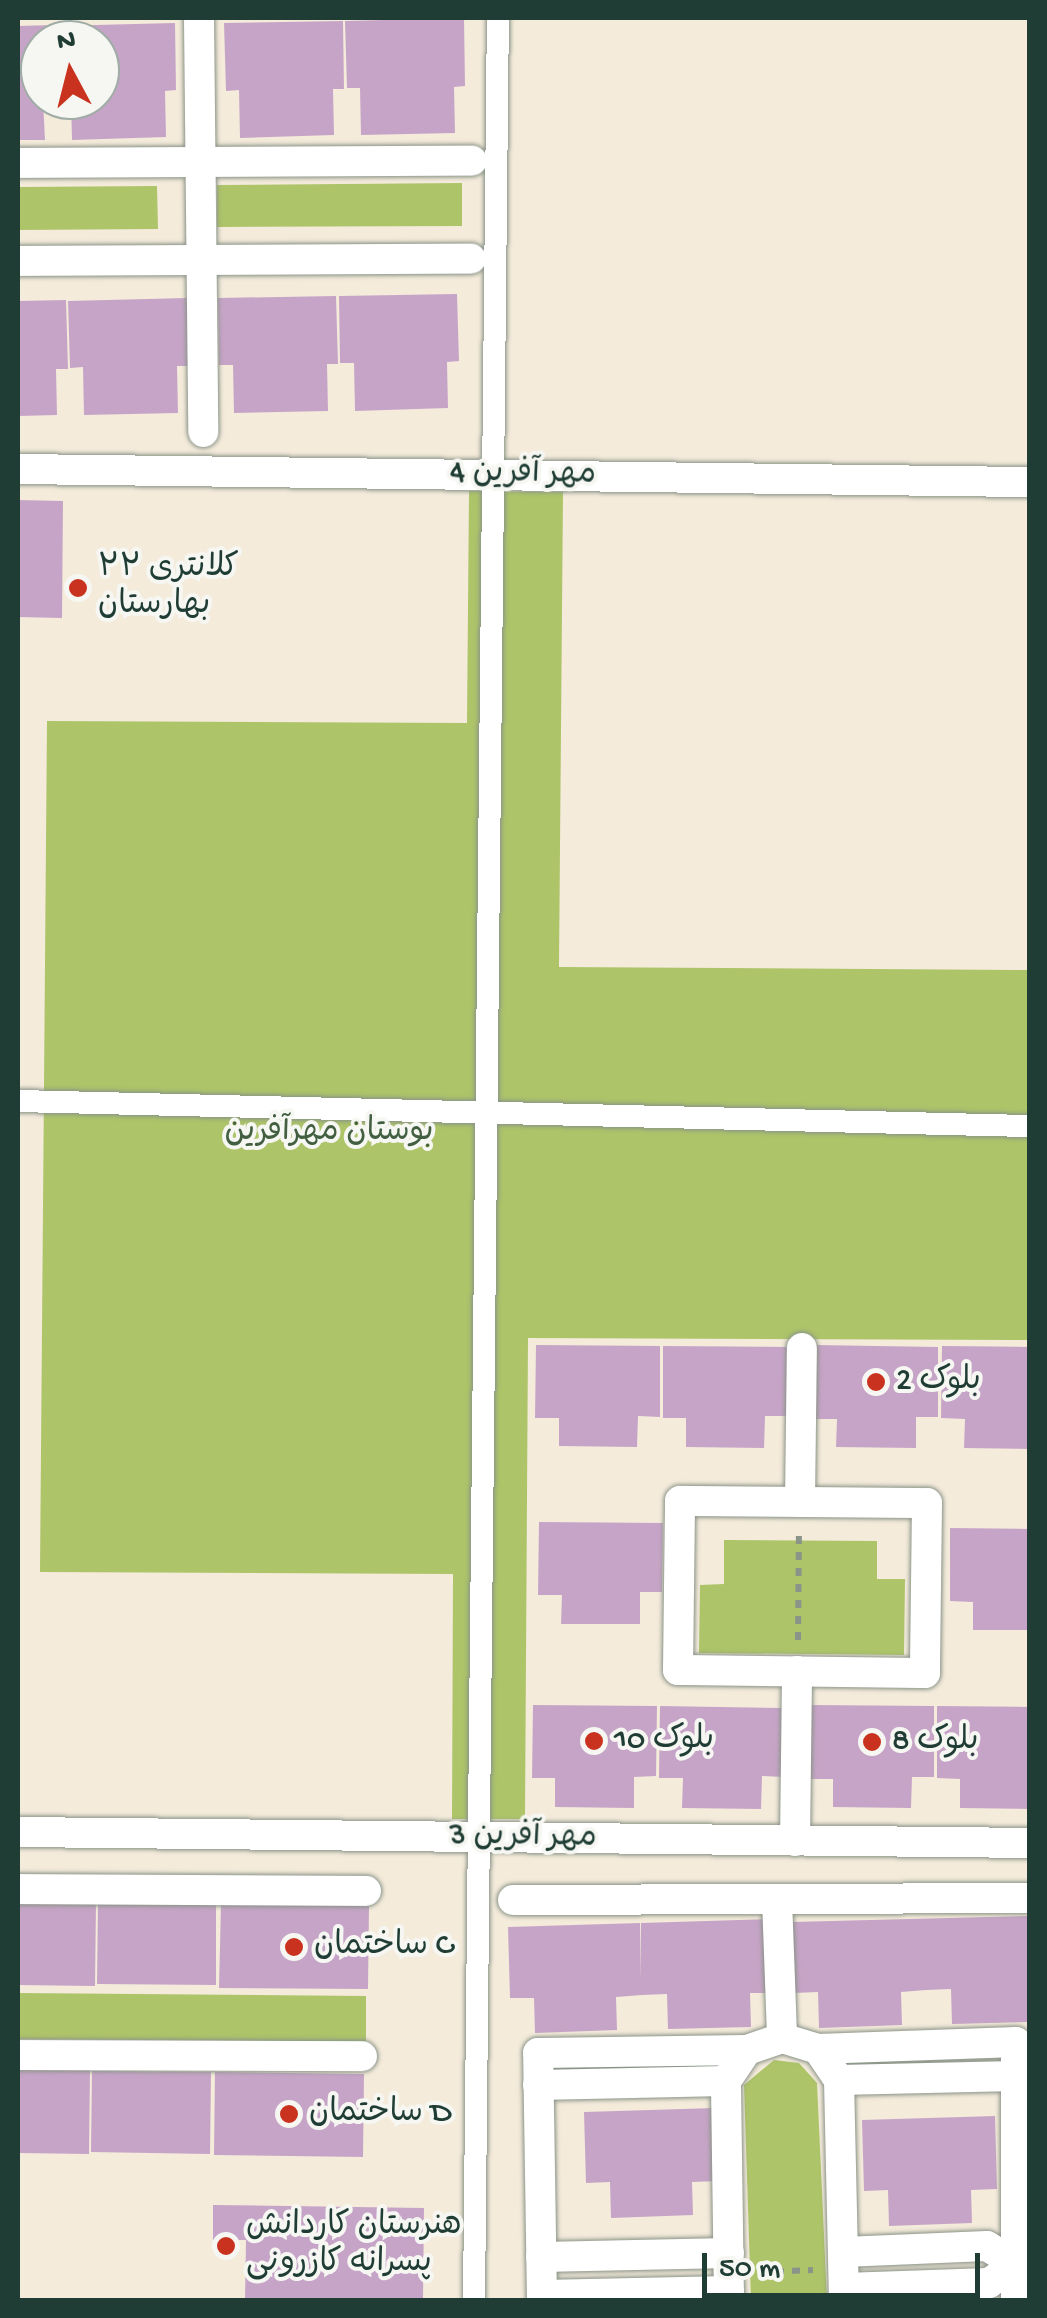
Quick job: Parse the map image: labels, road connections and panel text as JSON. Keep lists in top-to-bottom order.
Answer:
{
  "streets": {
    "street": ["مهر آفرین 4", "مهر آفرین 3"]
  },
  "parks": ["بوستان مهرآفرین"],
  "places": [
    "کلانتری ۲۲ بهارستان",
    "بلوک 2",
    "بلوک 10",
    "بلوک 8",
    "ساختمان C",
    "ساختمان D",
    "هنرستان کاردانش پسرانه کازرونی"
  ],
  "scale_bar": "50 m",
  "north": "top"
}
